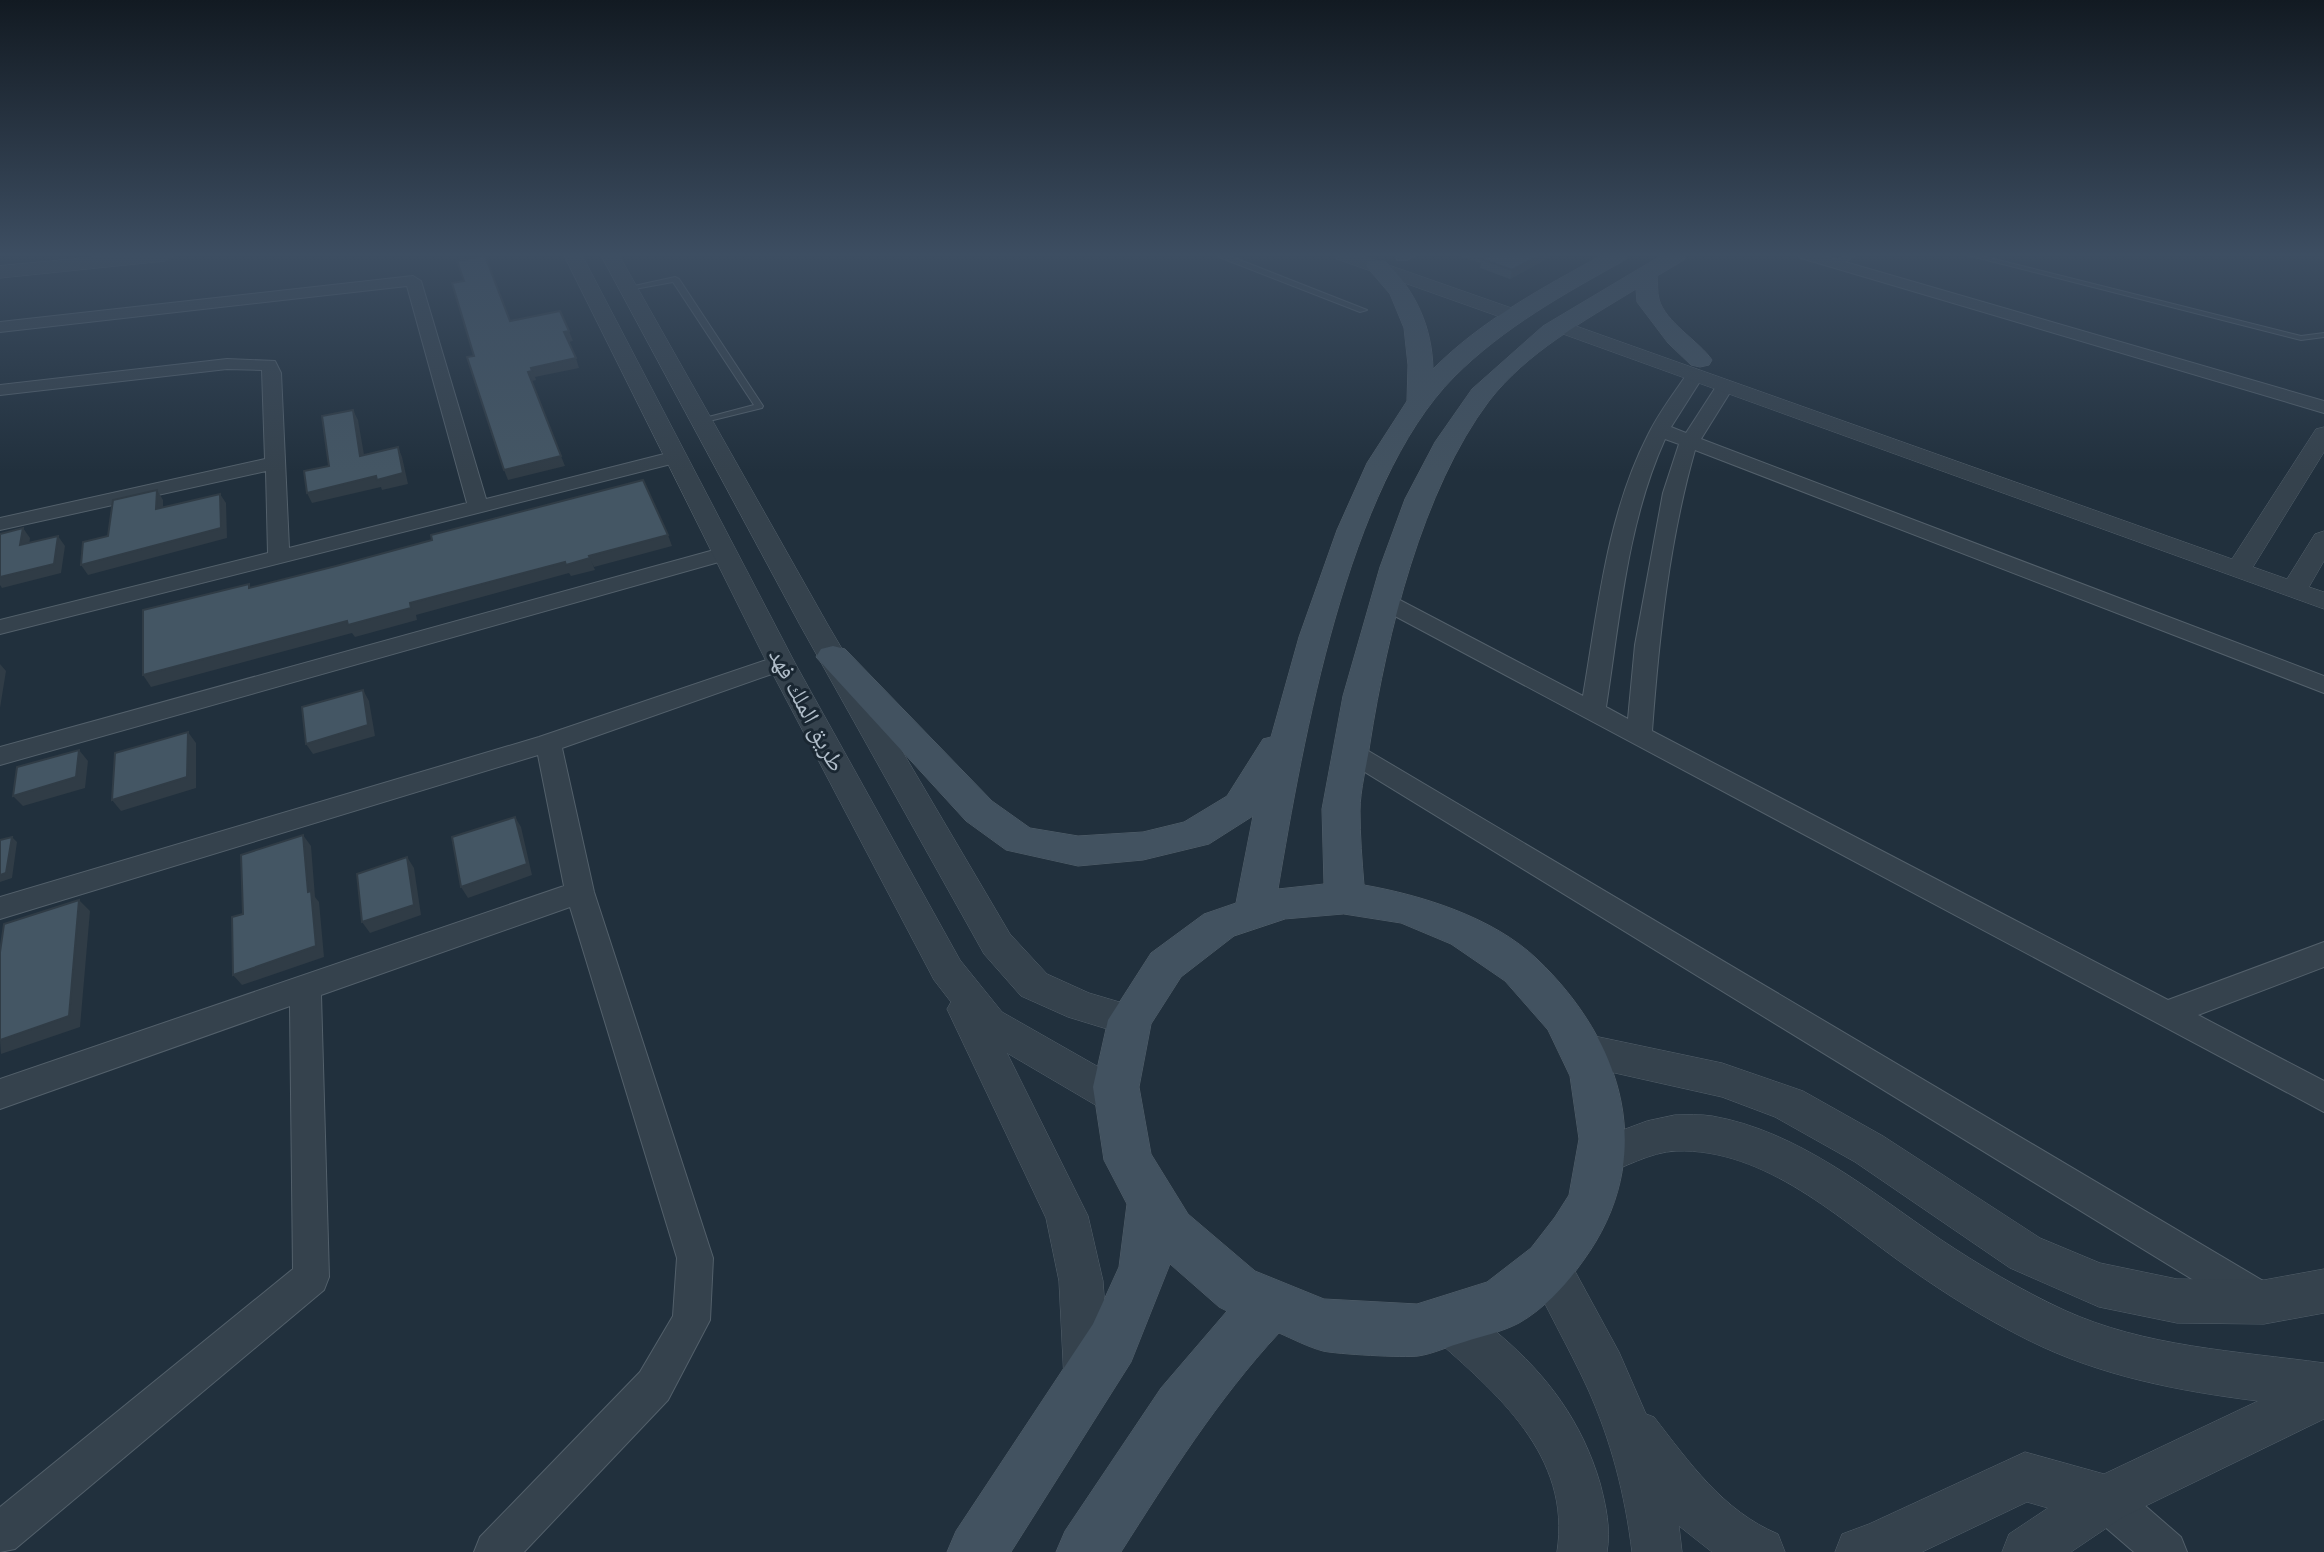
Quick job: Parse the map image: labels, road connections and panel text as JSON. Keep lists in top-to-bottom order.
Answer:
{
  "streets": {
    "street": ["طريق الملك فهد"]
  }
}
